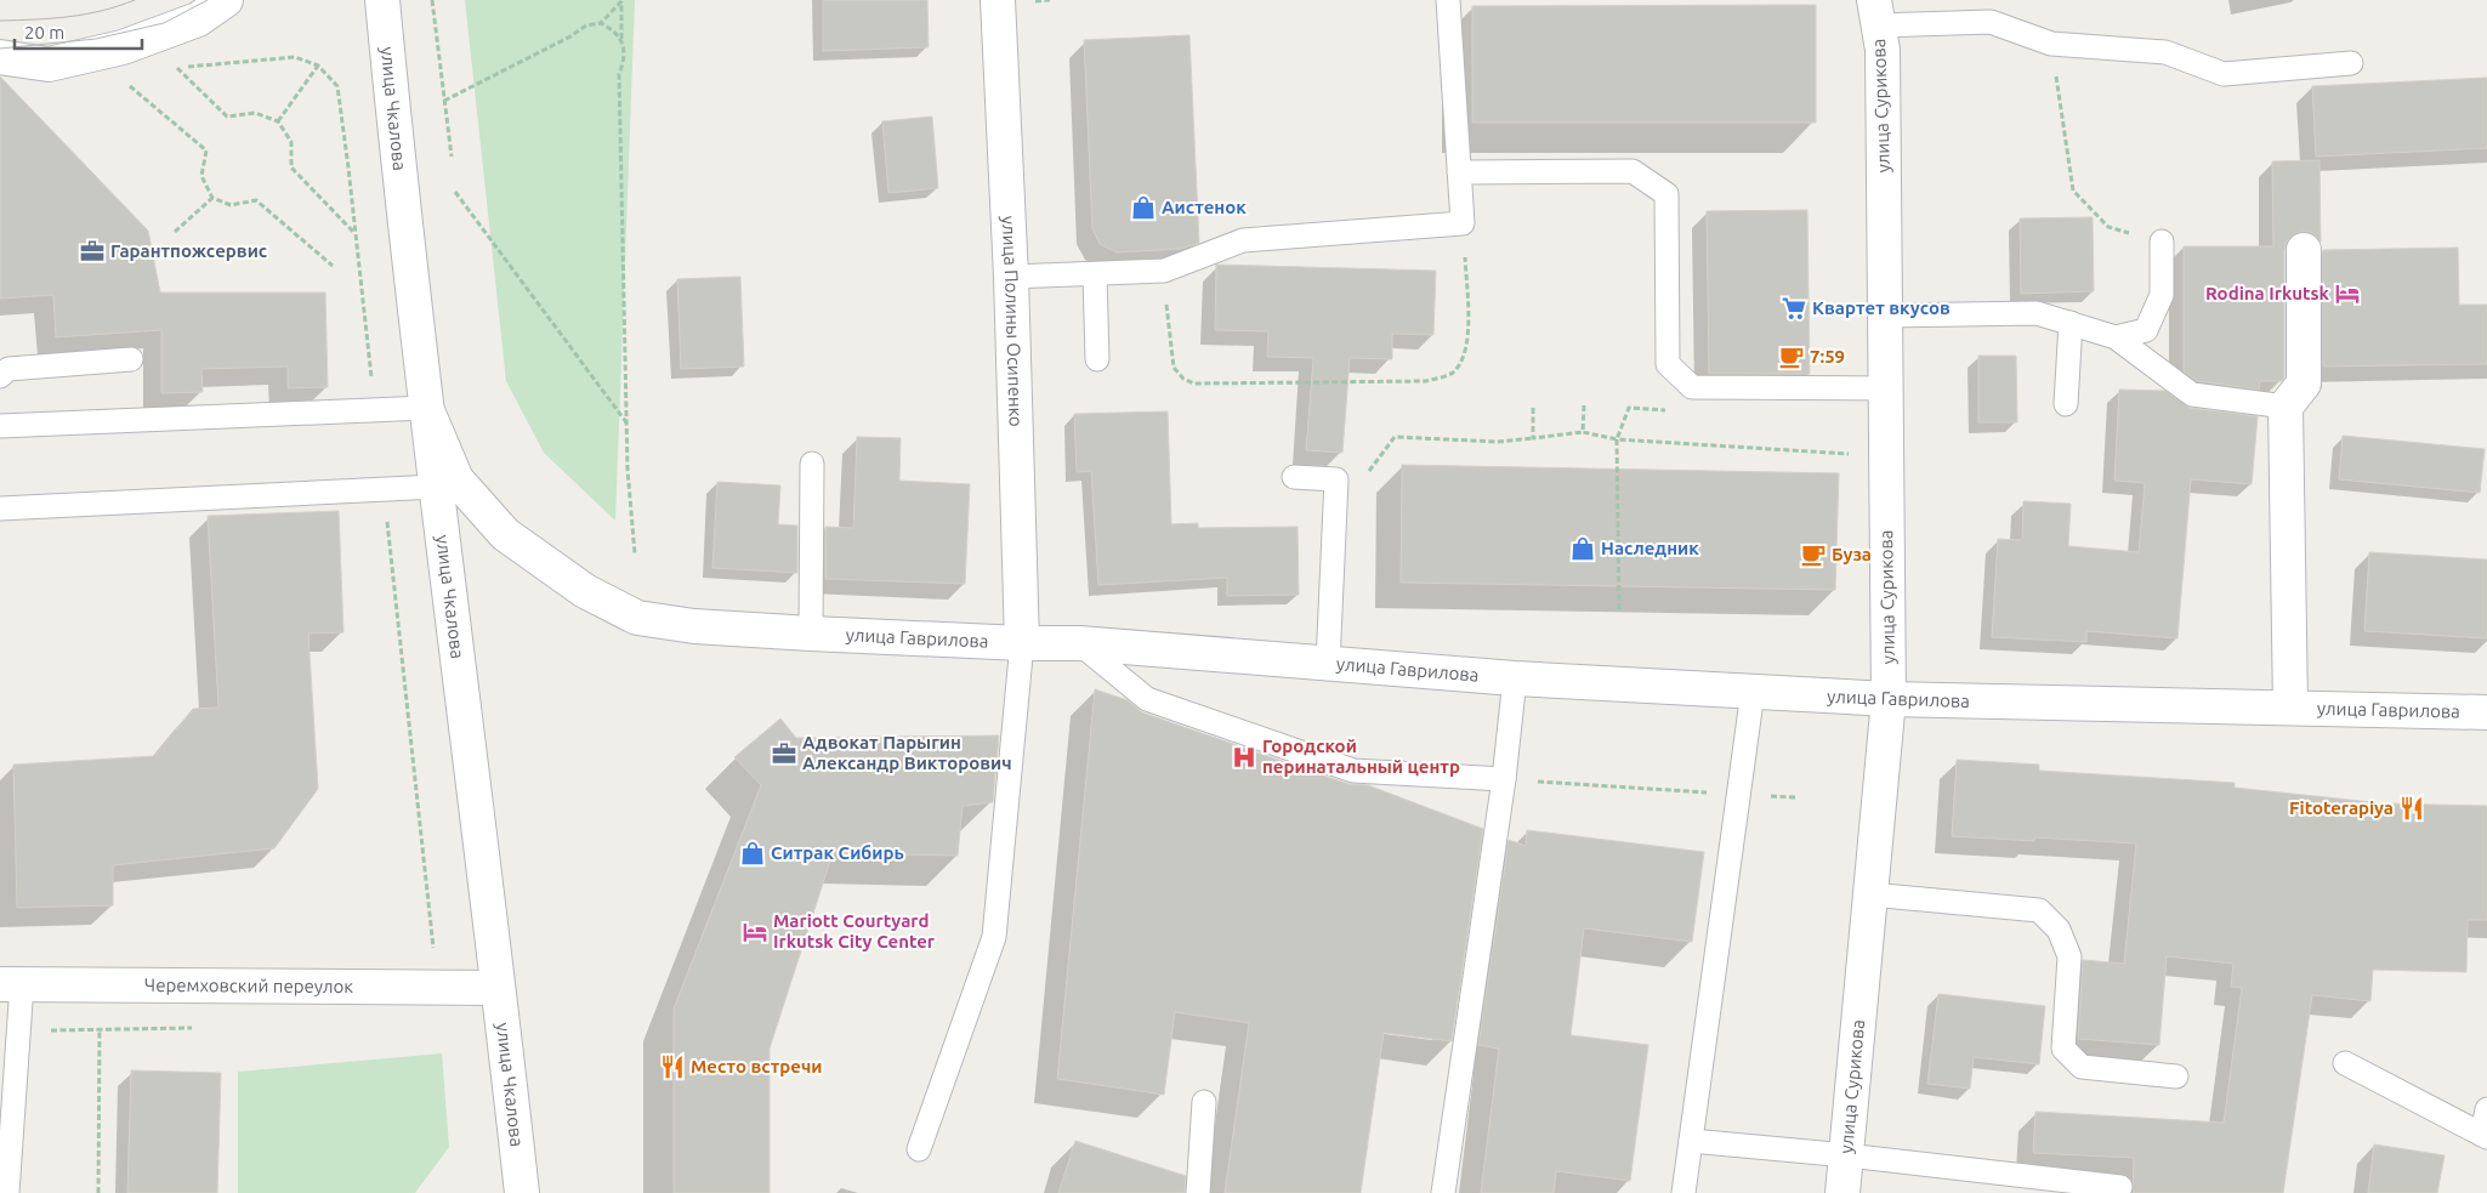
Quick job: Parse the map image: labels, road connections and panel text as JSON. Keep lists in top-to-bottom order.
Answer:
{
  "streets": {
    "main road": [
      "улица Сурикова",
      "улица Чкалова",
      "улица Полины Осипенко",
      "улица Гаврилова",
      "Черемховский переулок"
    ]
  },
  "crossings": [
    ["улица Сурикова", "улица Гаврилова"],
    ["улица Чкалова", "улица Гаврилова"],
    ["улица Чкалова", "Черемховский переулок"],
    ["улица Полины Осипенко", "улица Гаврилова"]
  ],
  "places": {
    "shop": ["Аистенок", "Наследник", "Ситрак Сибирь"],
    "office": ["Гарантпожсервис", "Адвокат Парыгин Александр Викторович"],
    "hotel": ["Rodina Irkutsk", "Mariott Courtyard Irkutsk City Center"],
    "supermarket": ["Квартет вкусов"],
    "cafe": ["7:59", "Буза"],
    "hospital": ["Городской перинатальный центр"],
    "restaurant": ["Fitoterapiya", "Место встречи"]
  },
  "scale_bar": "20 m"
}
